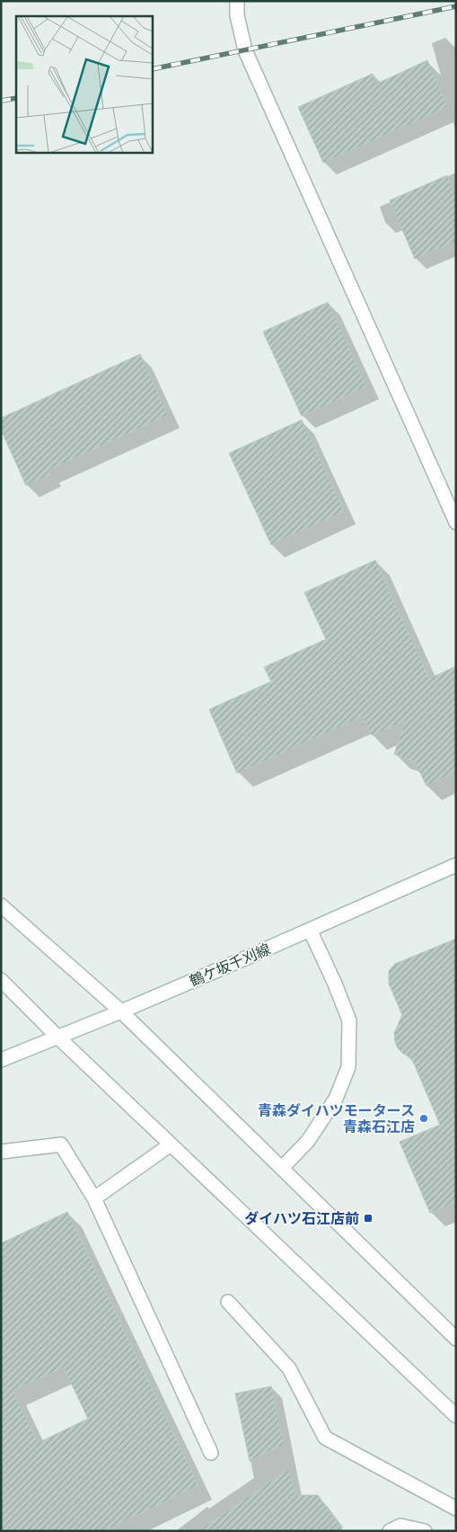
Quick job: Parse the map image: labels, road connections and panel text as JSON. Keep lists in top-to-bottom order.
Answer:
{
  "streets": {
    "street": ["鶴ケ坂千刈線"]
  },
  "places": {
    "other": ["青森ダイハツモータース 青森石江店"],
    "transit": ["ダイハツ石江店前"]
  }
}
